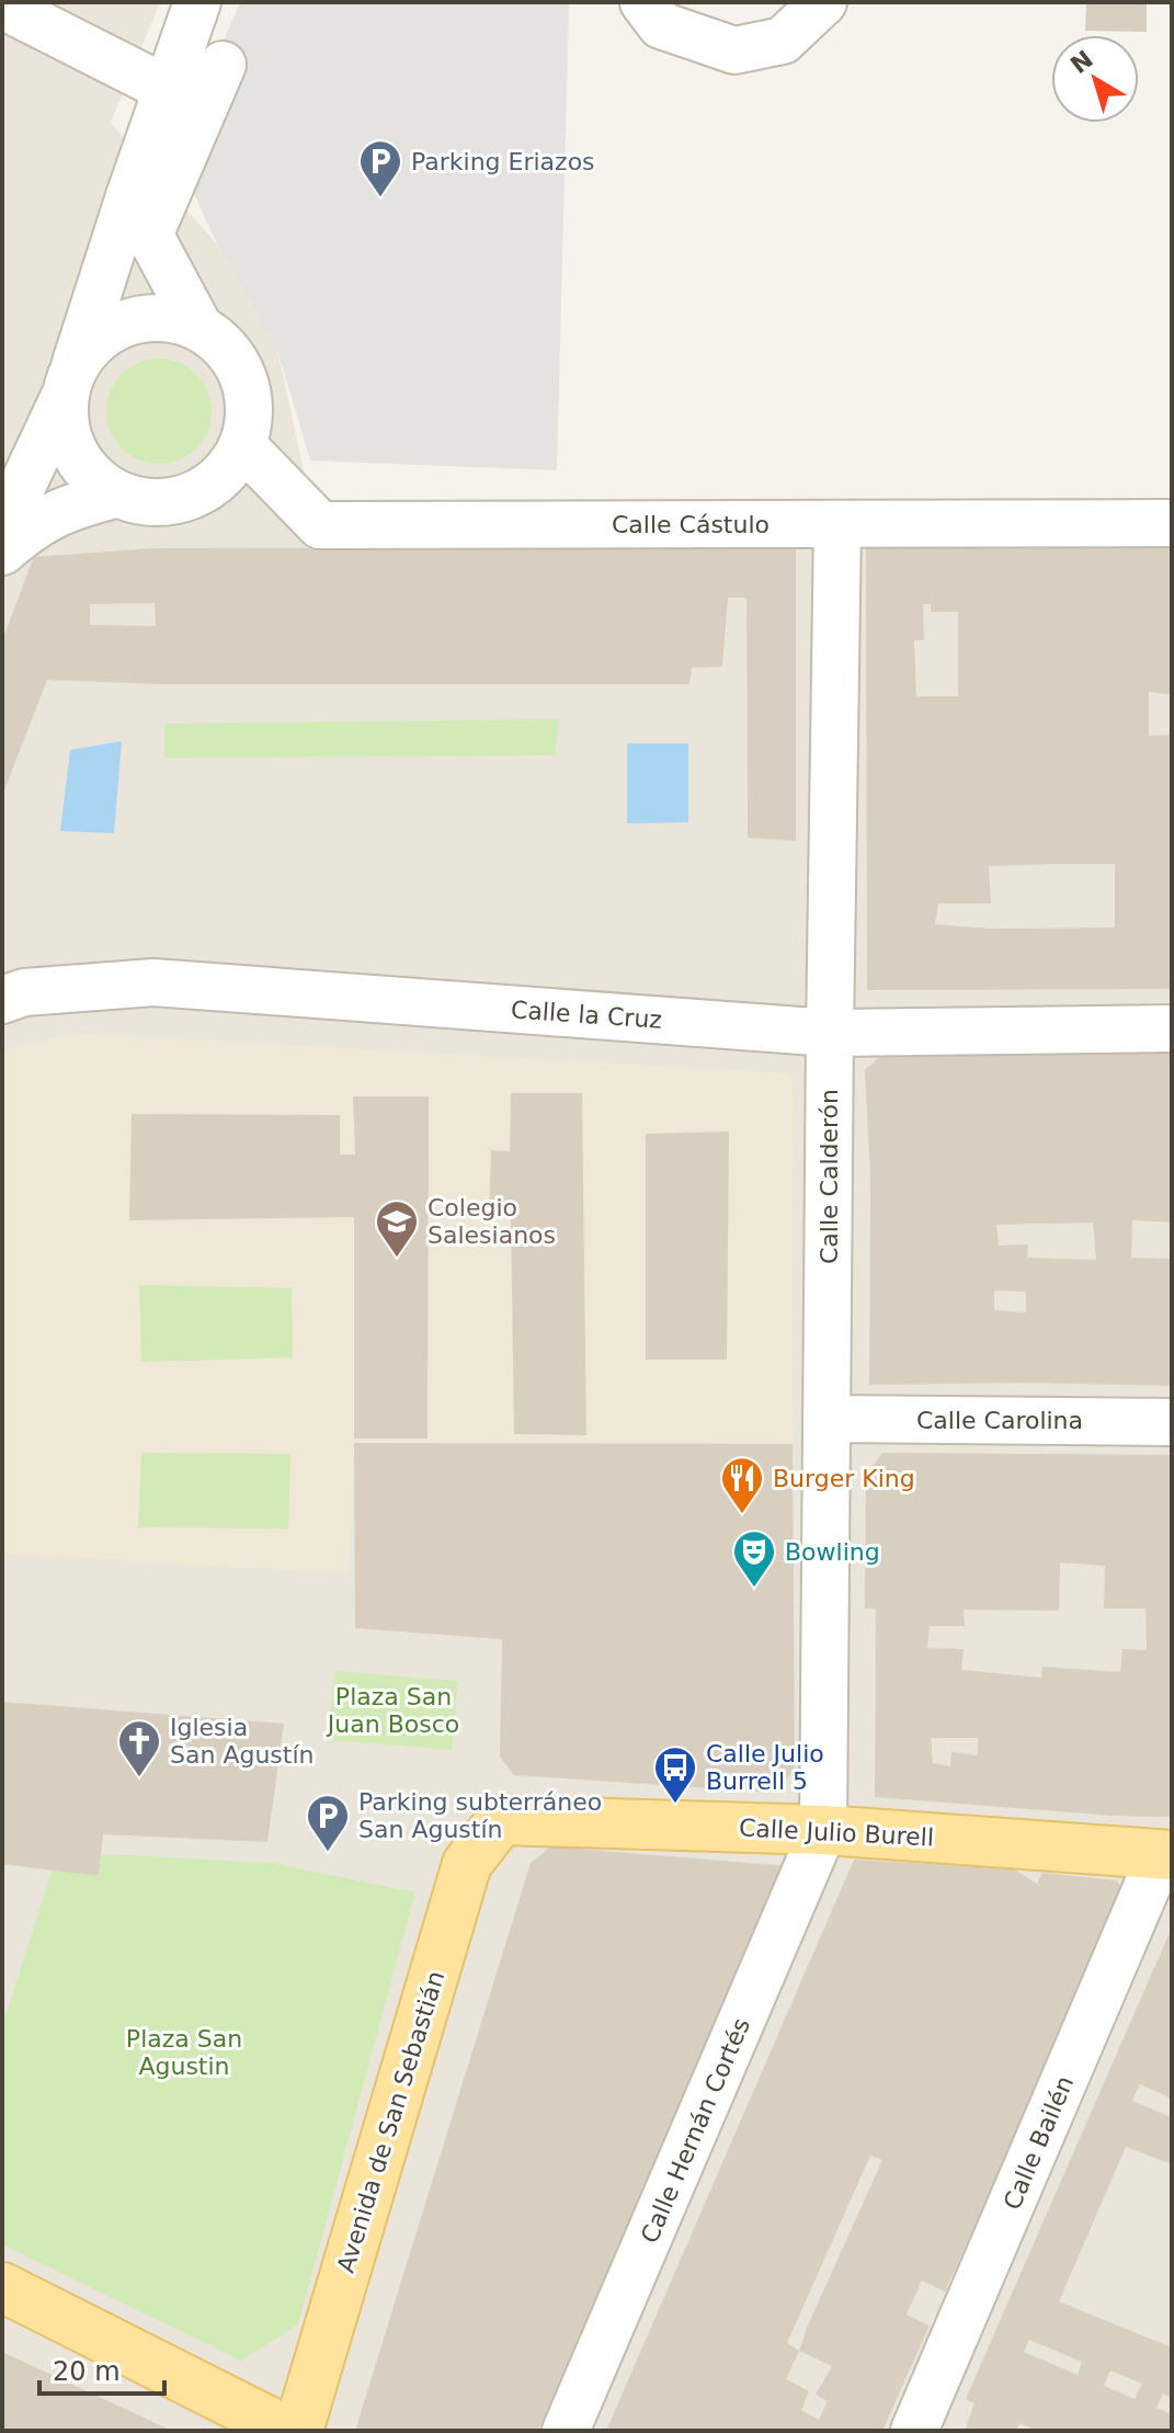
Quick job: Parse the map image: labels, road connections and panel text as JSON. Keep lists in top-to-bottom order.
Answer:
{
  "streets": {
    "main road": ["Calle Julio Burell", "Avenida de San Sebastián"],
    "street": [
      "Calle Cástulo",
      "Calle la Cruz",
      "Calle Calderón",
      "Calle Carolina",
      "Calle Hernán Cortés",
      "Calle Bailén"
    ]
  },
  "crossings": [
    ["Calle Cástulo", "Calle Calderón"],
    ["Calle la Cruz", "Calle Calderón"],
    ["Calle Calderón", "Calle Carolina"],
    ["Calle Calderón", "Calle Julio Burell"],
    ["Calle Calderón", "Calle Hernán Cortés"],
    ["Calle Julio Burell", "Avenida de San Sebastián"],
    ["Calle Julio Burell", "Calle Hernán Cortés"],
    ["Calle Julio Burell", "Calle Bailén"]
  ],
  "parks": ["Plaza San Juan Bosco", "Plaza San Agustin"],
  "places": {
    "parking": ["Parking Eriazos", "Parking subterráneo San Agustín"],
    "school or university": ["Colegio Salesianos"],
    "restaurant": ["Burger King"],
    "theatre": ["Bowling"],
    "church": ["Iglesia San Agustín"],
    "bus stop": ["Calle Julio Burrell 5"]
  },
  "scale_bar": "20 m",
  "north": "top left"
}
